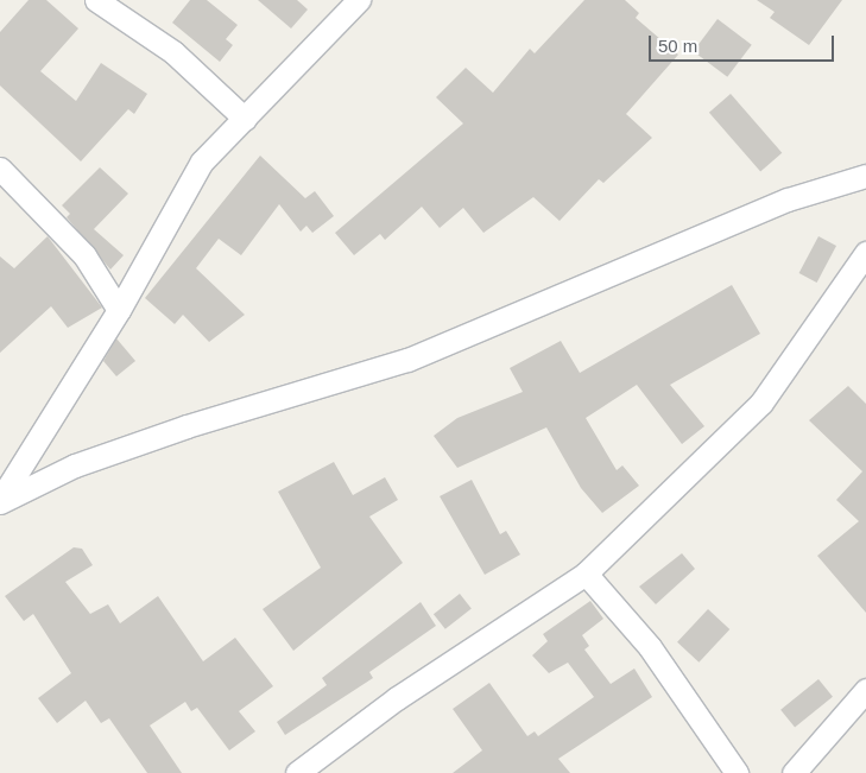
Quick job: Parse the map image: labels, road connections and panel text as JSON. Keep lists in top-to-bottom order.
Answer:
{
  "scale_bar": "50 m"
}
